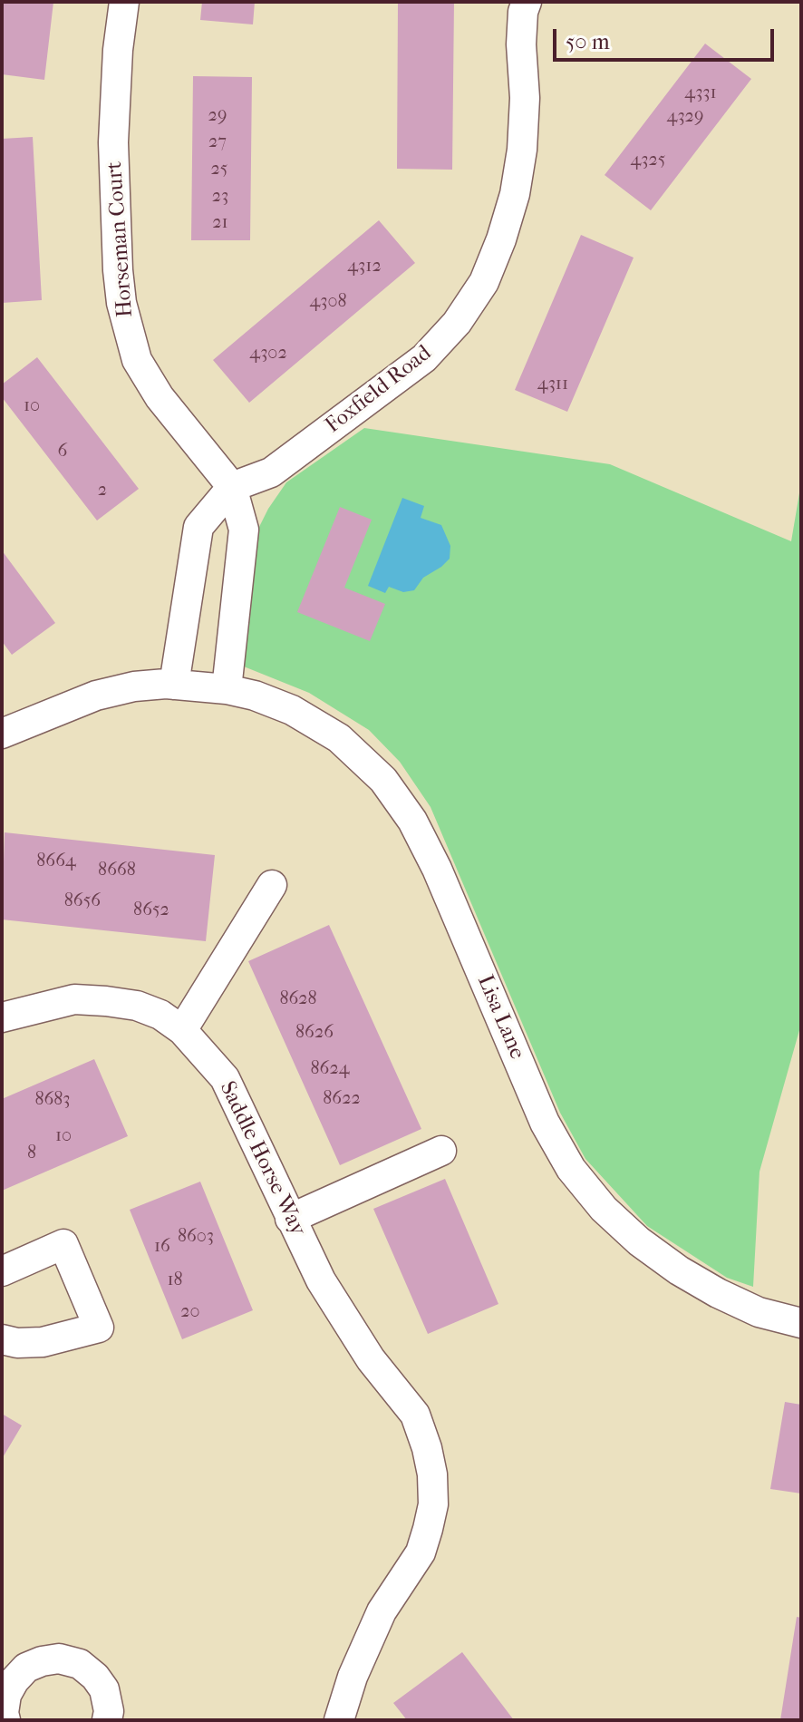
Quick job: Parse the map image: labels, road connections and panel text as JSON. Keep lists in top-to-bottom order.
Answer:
{
  "streets": {
    "street": [
      "Horseman Court",
      "Foxfield Road",
      "Lisa Lane",
      "Saddle Horse Way"
    ]
  },
  "crossings": [
    ["Horseman Court", "Foxfield Road"]
  ],
  "house_numbers": [
    "4331",
    "29",
    "4329",
    "27",
    "4325",
    "25",
    "23",
    "21",
    "4312",
    "4308",
    "4302",
    "4311",
    "10",
    "6",
    "2",
    "8664",
    "8668",
    "8656",
    "8652",
    "8628",
    "8626",
    "8624",
    "8622",
    "8683",
    "10",
    "8",
    "8603",
    "16",
    "18",
    "20"
  ],
  "scale_bar": "50 m"
}
